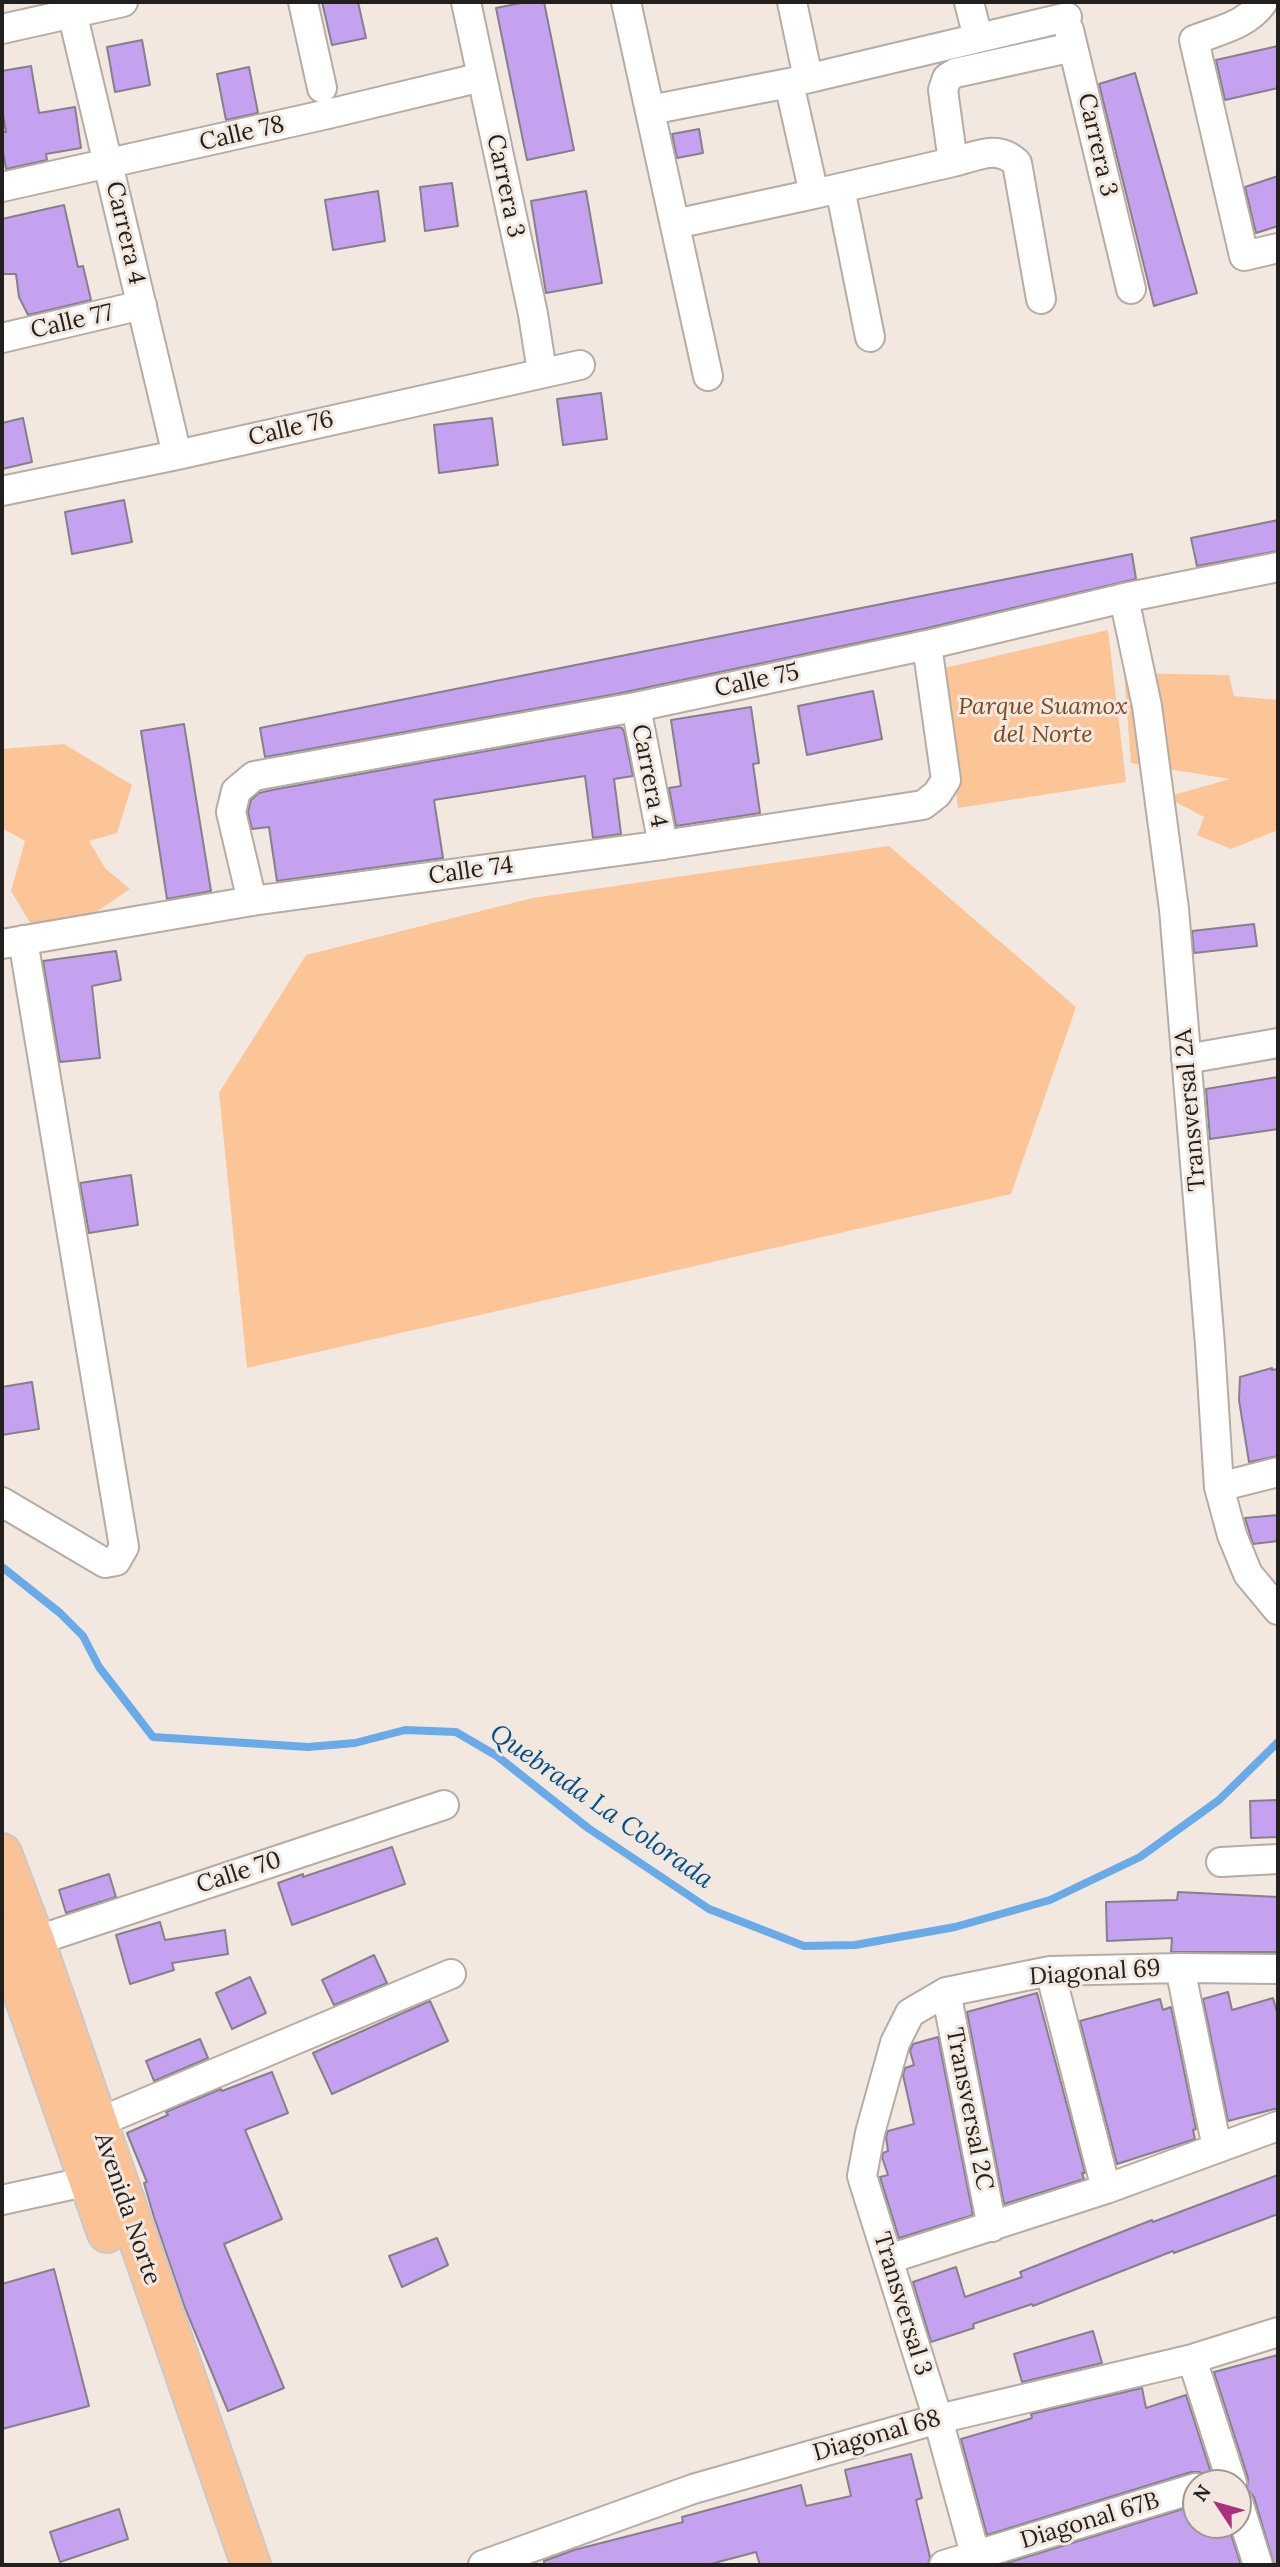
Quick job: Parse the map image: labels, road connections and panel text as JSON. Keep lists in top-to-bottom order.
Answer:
{
  "streets": {
    "main road": ["Avenida Norte"],
    "street": [
      "Calle 78",
      "Carrera 3",
      "Carrera 4",
      "Calle 77",
      "Calle 76",
      "Calle 75",
      "Calle 74",
      "Transversal 2A",
      "Calle 70",
      "Diagonal 69",
      "Transversal 2C",
      "Transversal 3",
      "Diagonal 68",
      "Diagonal 67B"
    ]
  },
  "crossings": [
    ["Calle 78", "Carrera 3"],
    ["Calle 78", "Carrera 4"],
    ["Carrera 3", "Calle 76"],
    ["Carrera 4", "Calle 77"],
    ["Carrera 4", "Calle 76"],
    ["Carrera 4", "Calle 75"],
    ["Carrera 4", "Calle 74"],
    ["Calle 75", "Calle 74"],
    ["Calle 75", "Transversal 2A"],
    ["Calle 70", "Avenida Norte"],
    ["Diagonal 69", "Transversal 2C"],
    ["Diagonal 69", "Transversal 3"],
    ["Transversal 3", "Diagonal 68"],
    ["Transversal 3", "Diagonal 67B"]
  ],
  "water": ["Quebrada La Colorada"],
  "parks": ["Parque Suamox del Norte"],
  "north": "top left"
}
